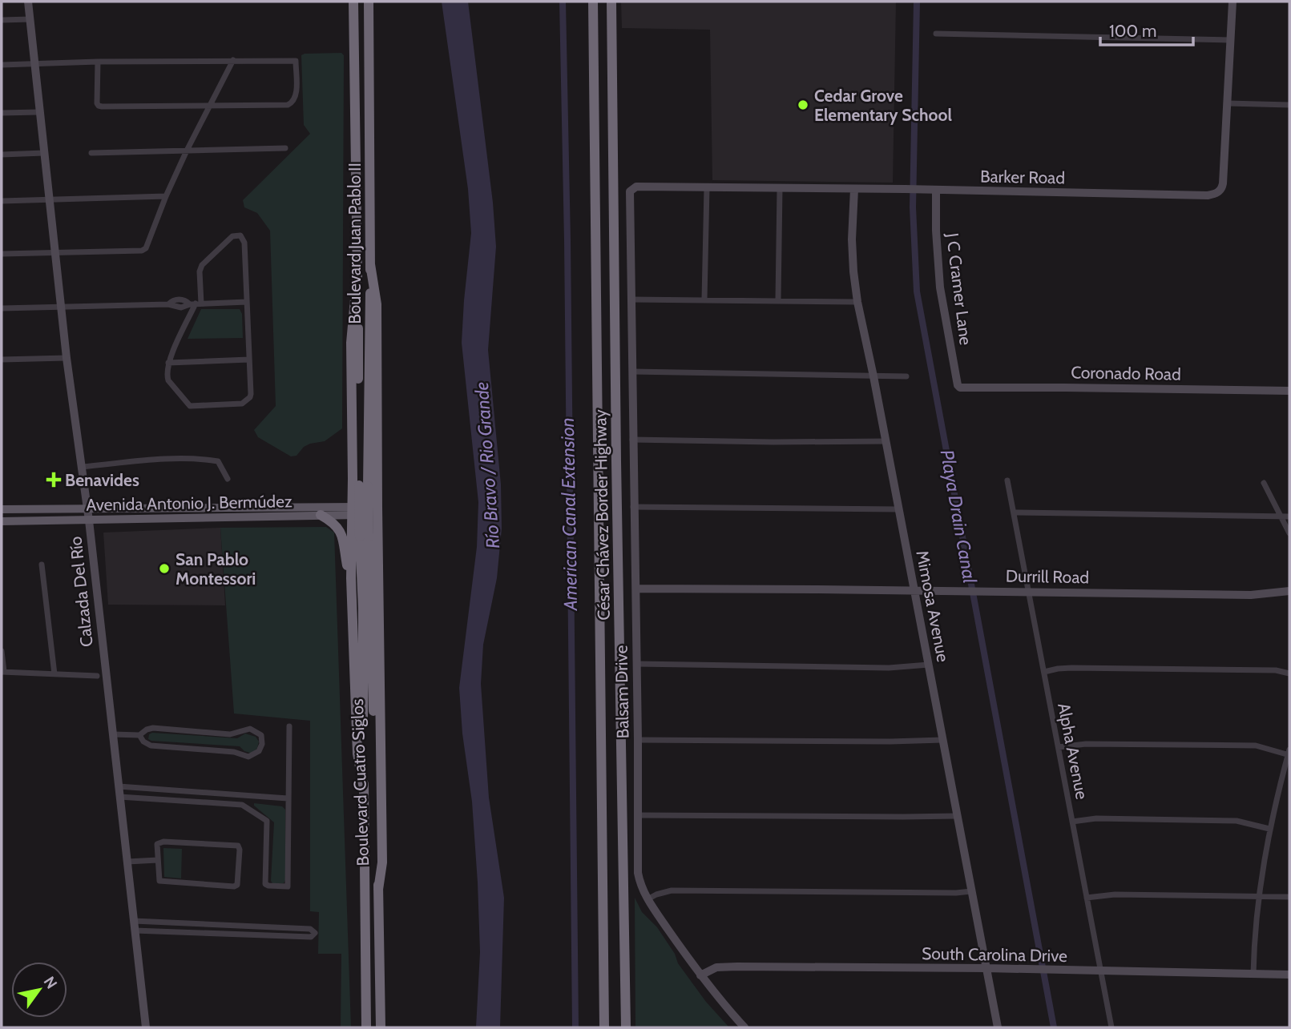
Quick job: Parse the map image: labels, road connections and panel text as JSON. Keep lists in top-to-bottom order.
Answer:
{
  "streets": {
    "highway": ["Boulevard Juan Pablo II", "César Chávez Border Highway", "Boulevard Cuatro Siglos"],
    "main road": ["Avenida Antonio J. Bermúdez"],
    "street": [
      "Barker Road",
      "J C Cramer Lane",
      "Coronado Road",
      "Durrill Road",
      "Calzada Del Río",
      "Mimosa Avenue",
      "Balsam Drive",
      "Alpha Avenue",
      "South Carolina Drive"
    ]
  },
  "crossings": [
    ["Barker Road", "J C Cramer Lane"],
    ["Barker Road", "Mimosa Avenue"],
    ["Barker Road", "Balsam Drive"],
    ["J C Cramer Lane", "Coronado Road"],
    ["Avenida Antonio J. Bermúdez", "Calzada Del Río"],
    ["Durrill Road", "Mimosa Avenue"],
    ["Durrill Road", "Balsam Drive"],
    ["Durrill Road", "Alpha Avenue"],
    ["Mimosa Avenue", "South Carolina Drive"],
    ["Balsam Drive", "South Carolina Drive"],
    ["Alpha Avenue", "South Carolina Drive"]
  ],
  "water": ["Río Bravo / Rio Grande", "American Canal Extension", "Playa Drain Canal"],
  "places": {
    "other": ["Cedar Grove Elementary School", "San Pablo Montessori"],
    "health": ["Benavides"]
  },
  "scale_bar": "100 m",
  "north": "top right"
}
